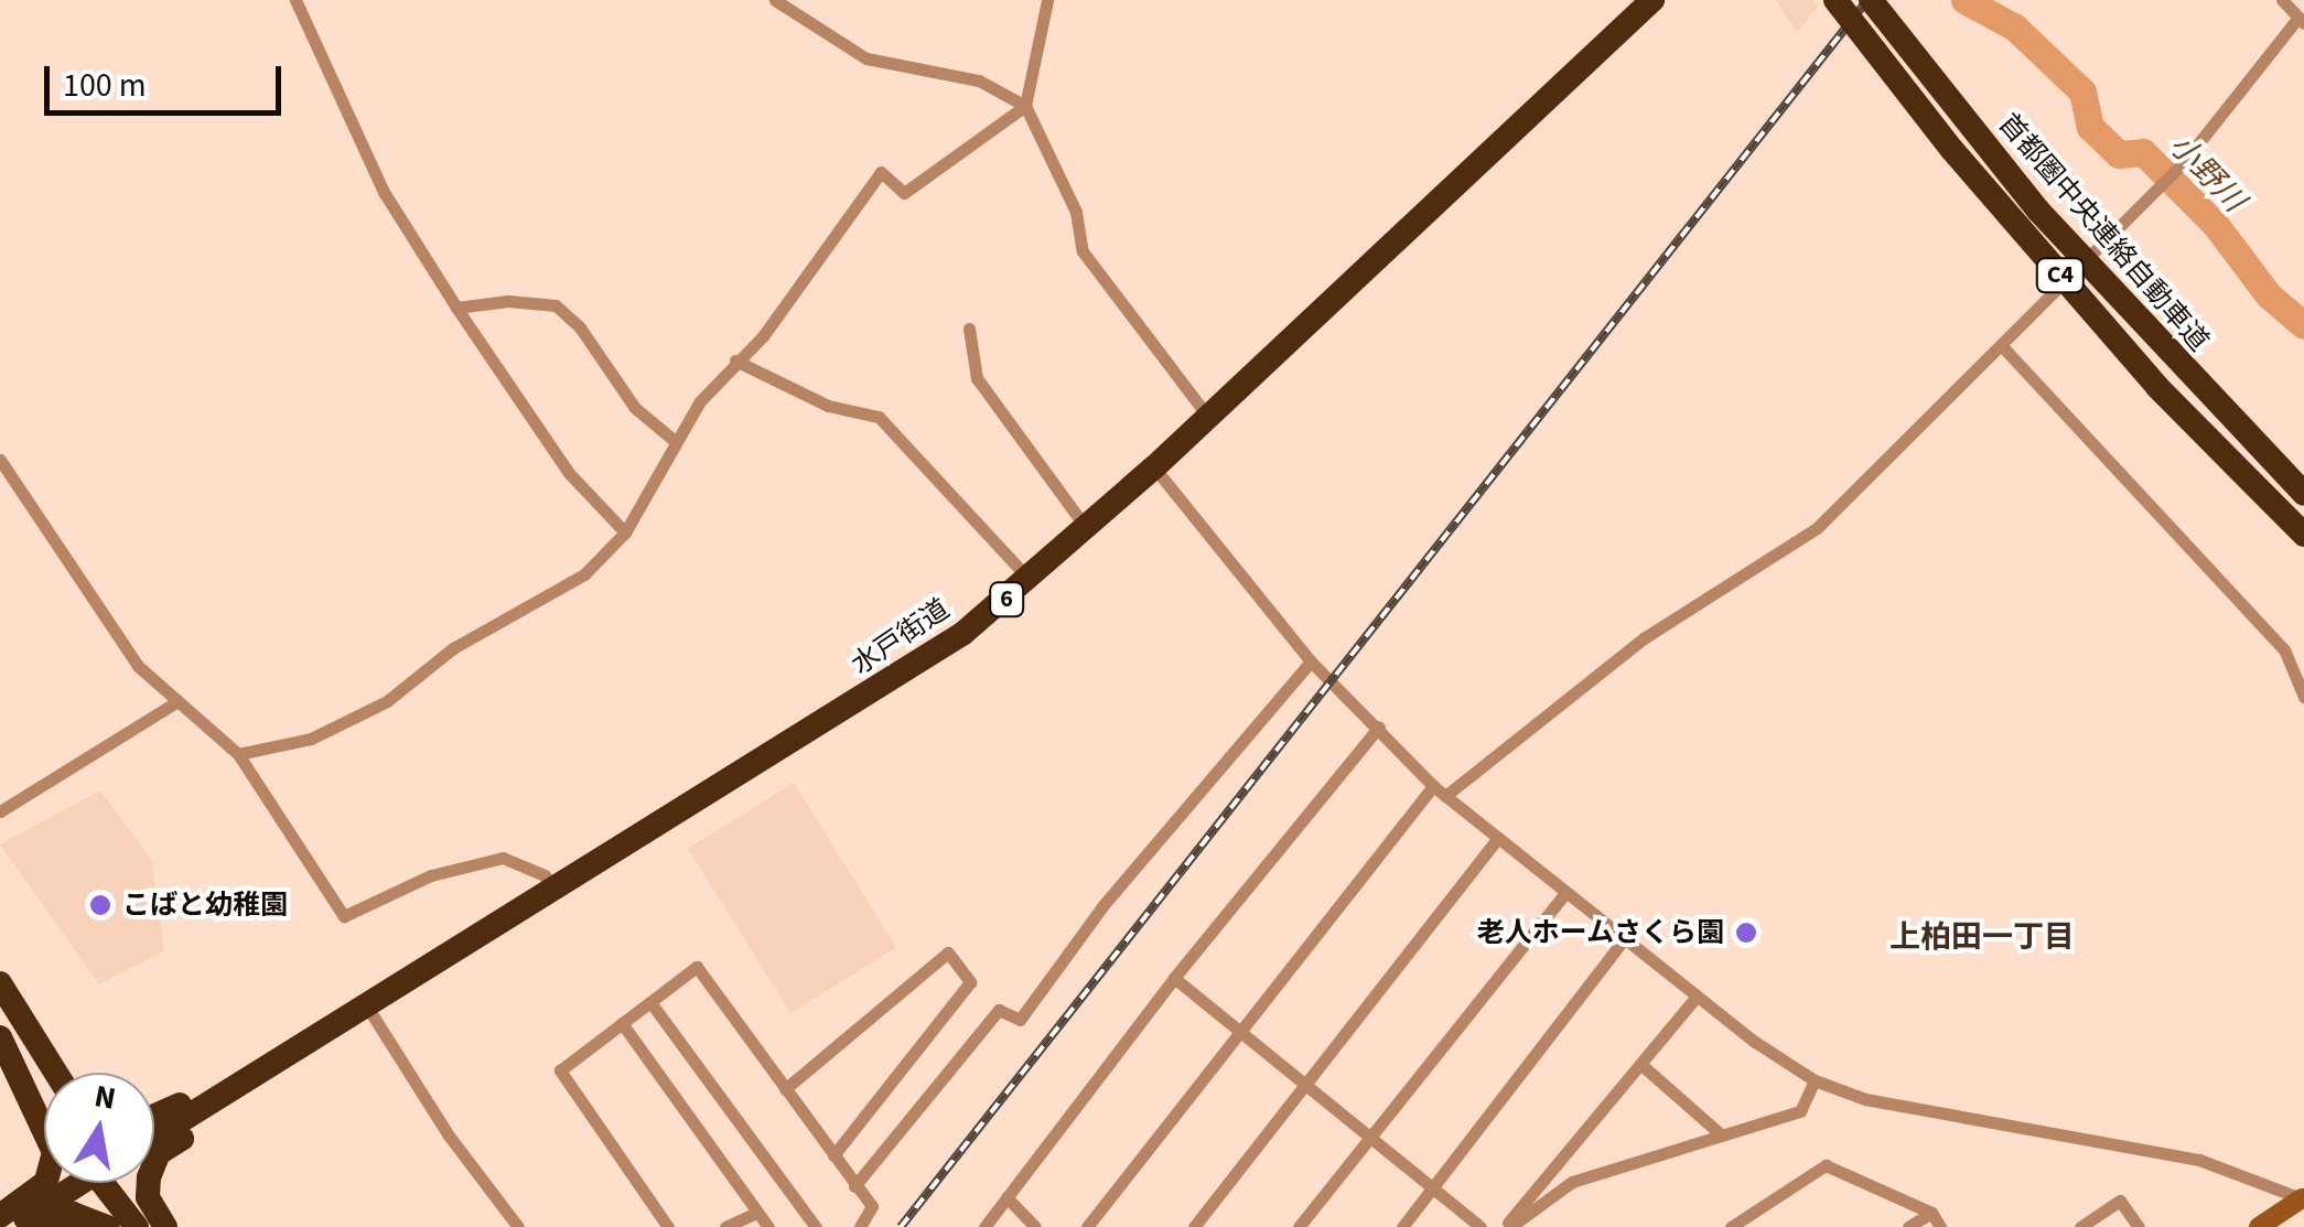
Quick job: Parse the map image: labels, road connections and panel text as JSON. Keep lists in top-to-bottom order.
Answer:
{
  "streets": {
    "highway": [
      "首都圏中央連絡自動車道",
      "C4",
      "6",
      "水戸街道"
    ]
  },
  "districts": ["上柏田一丁目"],
  "water": ["小野川"],
  "places": ["こばと幼稚園", "老人ホームさくら園"],
  "scale_bar": "100 m",
  "north": "top"
}
